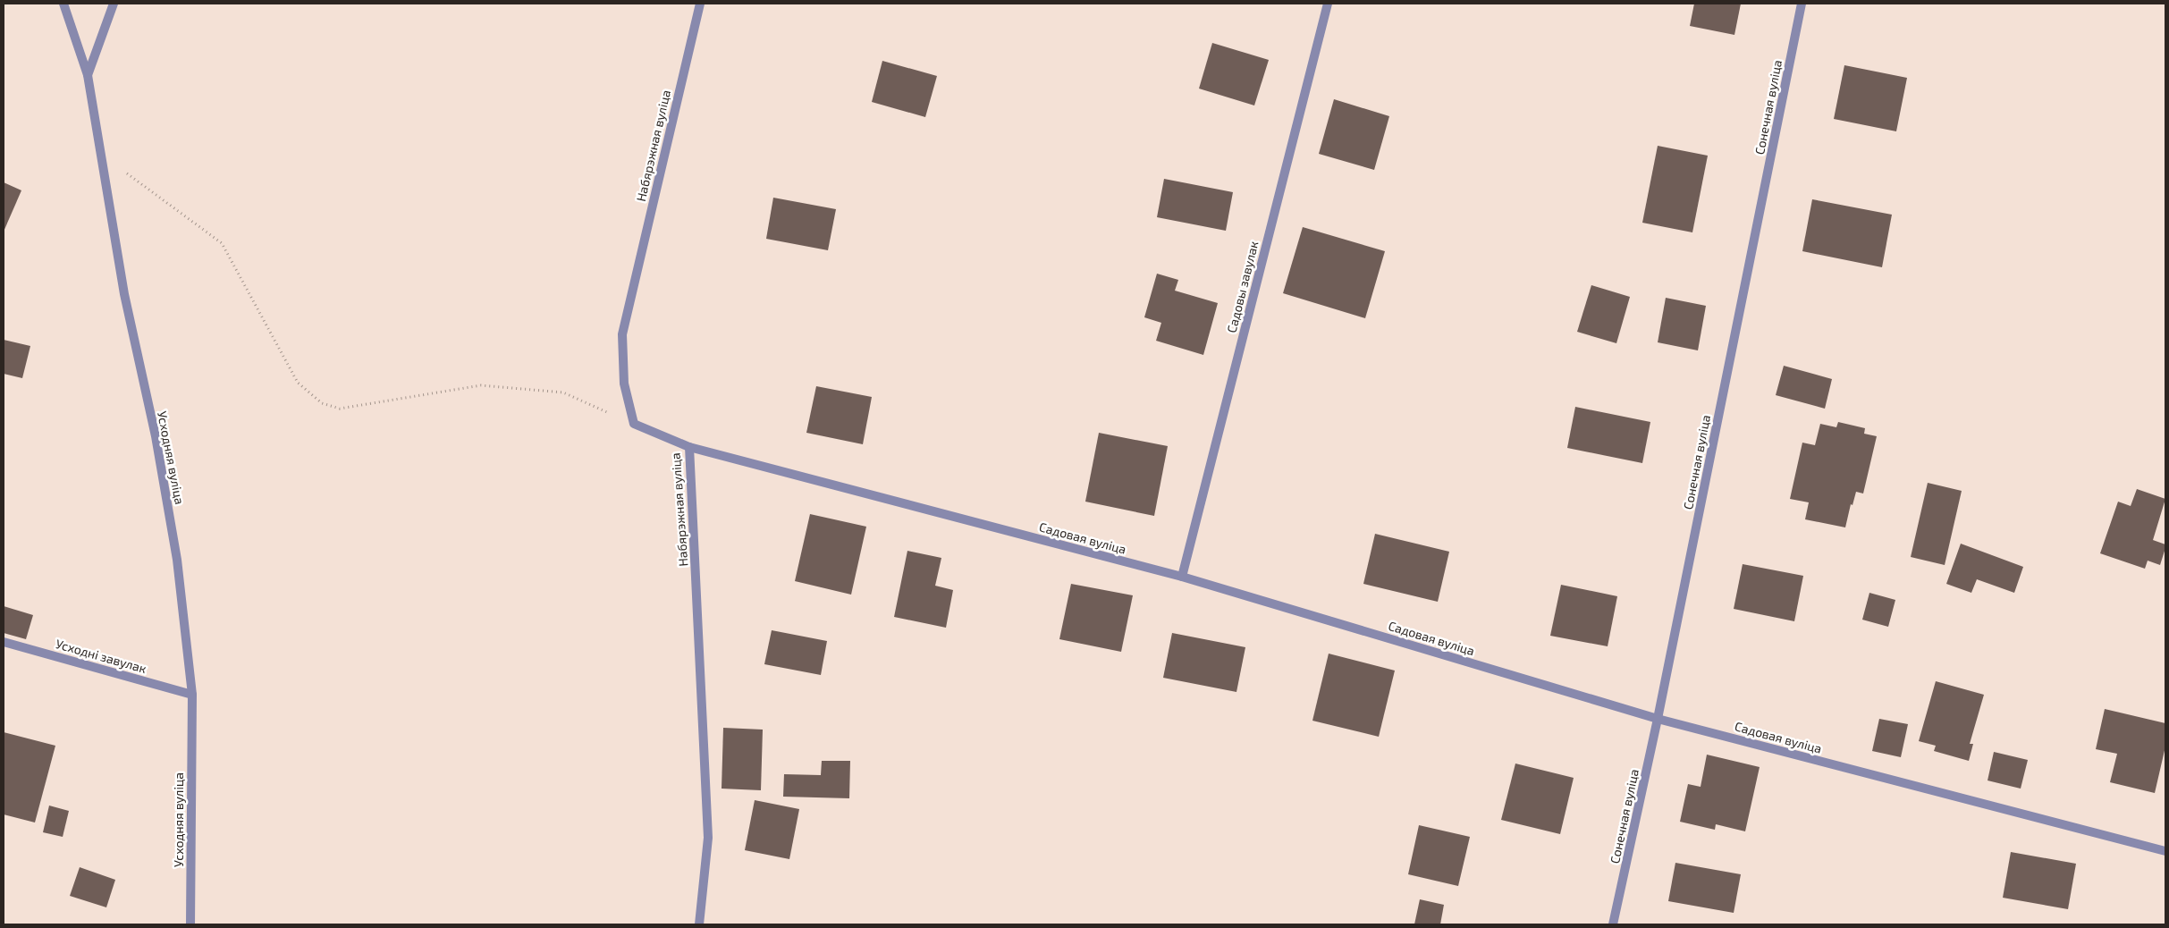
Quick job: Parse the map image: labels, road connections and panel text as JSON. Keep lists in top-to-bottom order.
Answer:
{
  "streets": {
    "street": [
      "Сонечная вуліца",
      "Набярэжная вуліца",
      "Садовы завулак",
      "Усходняя вуліца",
      "Садовая вуліца",
      "Усходні завулак"
    ]
  },
  "crossings": [
    ["Сонечная вуліца", "Садовая вуліца"],
    ["Набярэжная вуліца", "Садовая вуліца"],
    ["Садовы завулак", "Садовая вуліца"],
    ["Усходняя вуліца", "Усходні завулак"]
  ]
}
